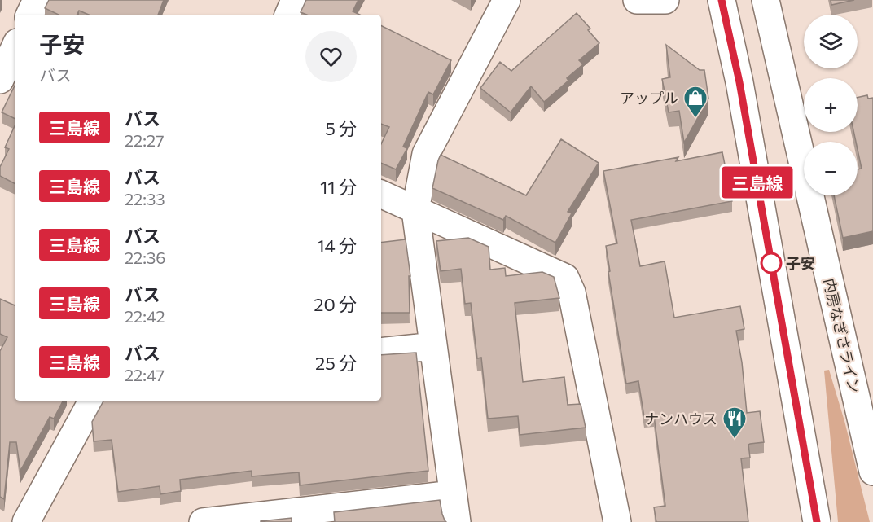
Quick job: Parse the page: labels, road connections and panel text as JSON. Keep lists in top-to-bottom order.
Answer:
{
  "streets": {
    "main road": ["内房なぎさライン"]
  },
  "places": {
    "shop": ["アップル"],
    "other": ["子安"],
    "restaurant": ["ナンハウス"]
  },
  "lines": ["bus line 三島線"],
  "page": {
    "on_map": "三島線",
    "map_buttons": ["+", "−"],
    "heading": ["子安", "バス"],
    "list": [
      {
        "mark": "三島線",
        "name": "バス",
        "note": "22:27",
        "value": "5 分"
      },
      {
        "mark": "三島線",
        "name": "バス",
        "note": "22:33",
        "value": "11 分"
      },
      {
        "mark": "三島線",
        "name": "バス",
        "note": "22:36",
        "value": "14 分"
      },
      {
        "mark": "三島線",
        "name": "バス",
        "note": "22:42",
        "value": "20 分"
      },
      {
        "mark": "三島線",
        "name": "バス",
        "note": "22:47",
        "value": "25 分"
      }
    ]
  }
}
